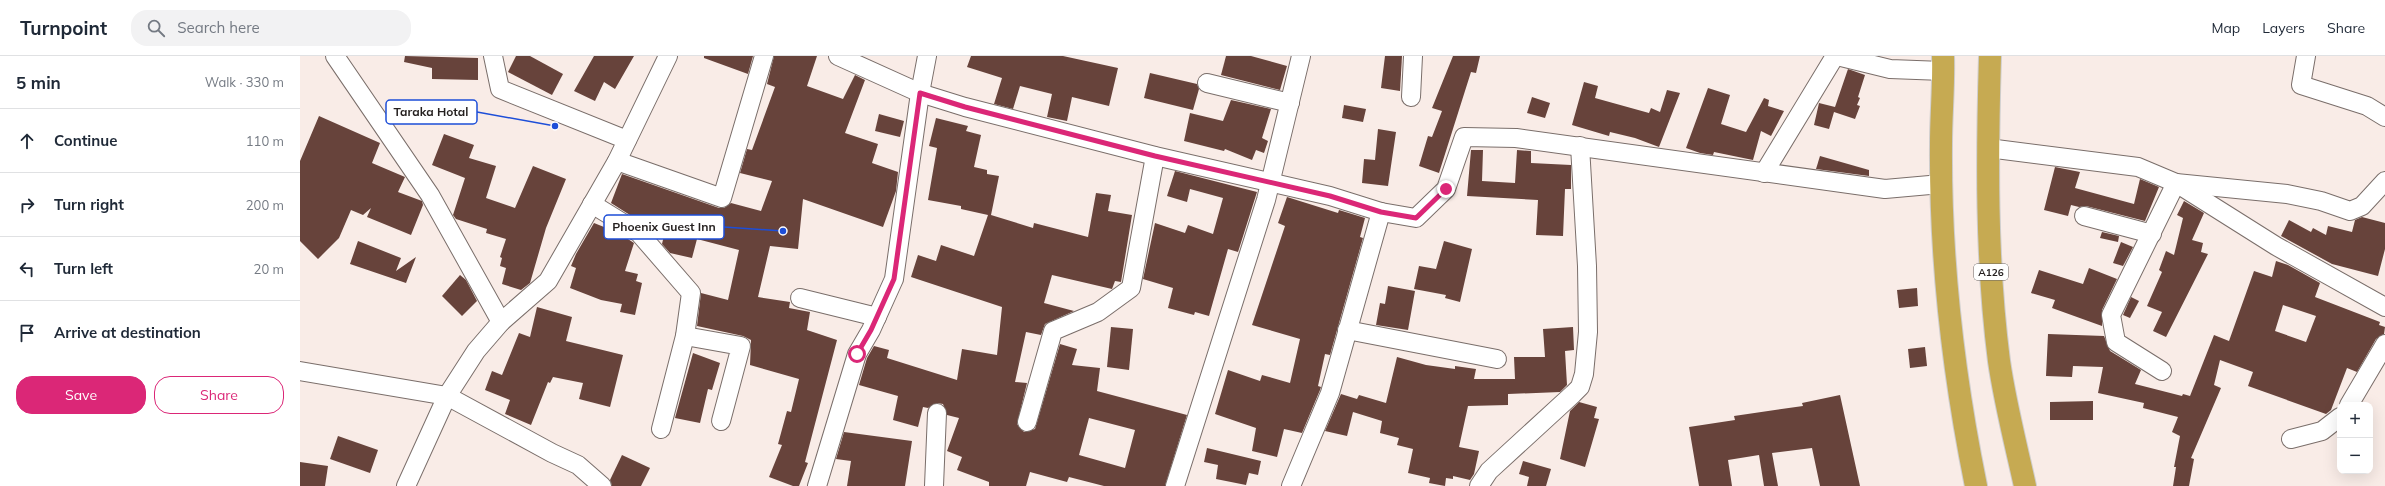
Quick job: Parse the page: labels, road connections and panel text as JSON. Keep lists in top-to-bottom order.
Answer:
{
  "streets": {
    "highway": ["A126"]
  },
  "places": ["Taraka Hotal", "Phoenix Guest Inn"],
  "page": {
    "header": "Turnpoint",
    "search": "Search here",
    "nav": ["Map", "Layers", "Share"],
    "heading": ["5 min", "Walk · 330 m"],
    "list": [
      ["Continue", "110 m"],
      ["Turn right", "200 m"],
      ["Turn left", "20 m"],
      "Arrive at destination"
    ],
    "buttons": ["Save", "Share"],
    "map_buttons": ["+", "−"]
  }
}
